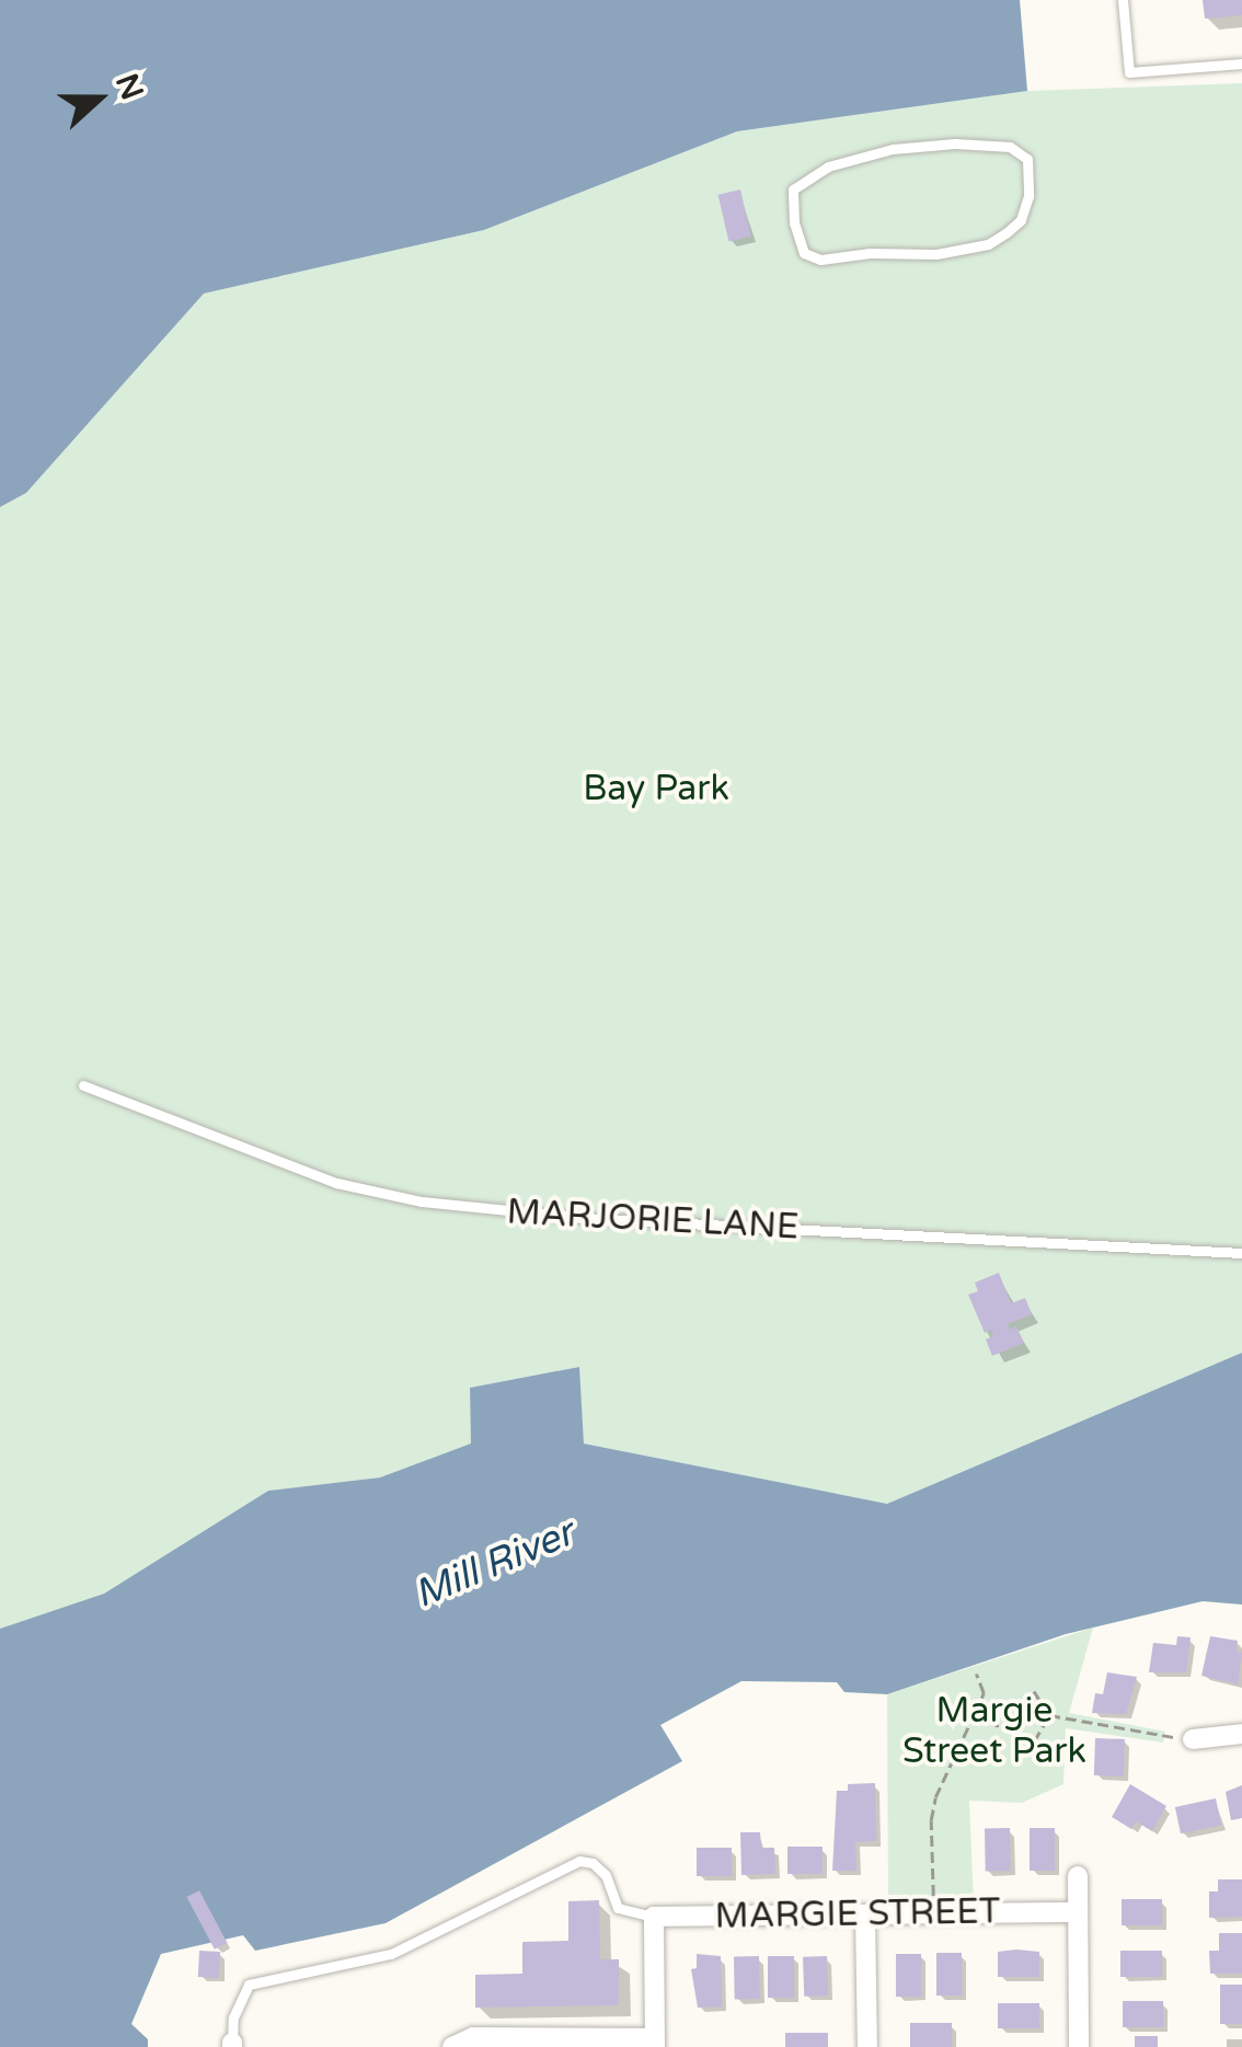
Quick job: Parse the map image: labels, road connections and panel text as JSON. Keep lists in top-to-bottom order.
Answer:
{
  "streets": {
    "street": ["MARGIE STREET"],
    "lane": ["MARJORIE LANE"]
  },
  "water": ["Mill River"],
  "parks": ["Bay Park", "Margie Street Park"],
  "north": "right"
}
